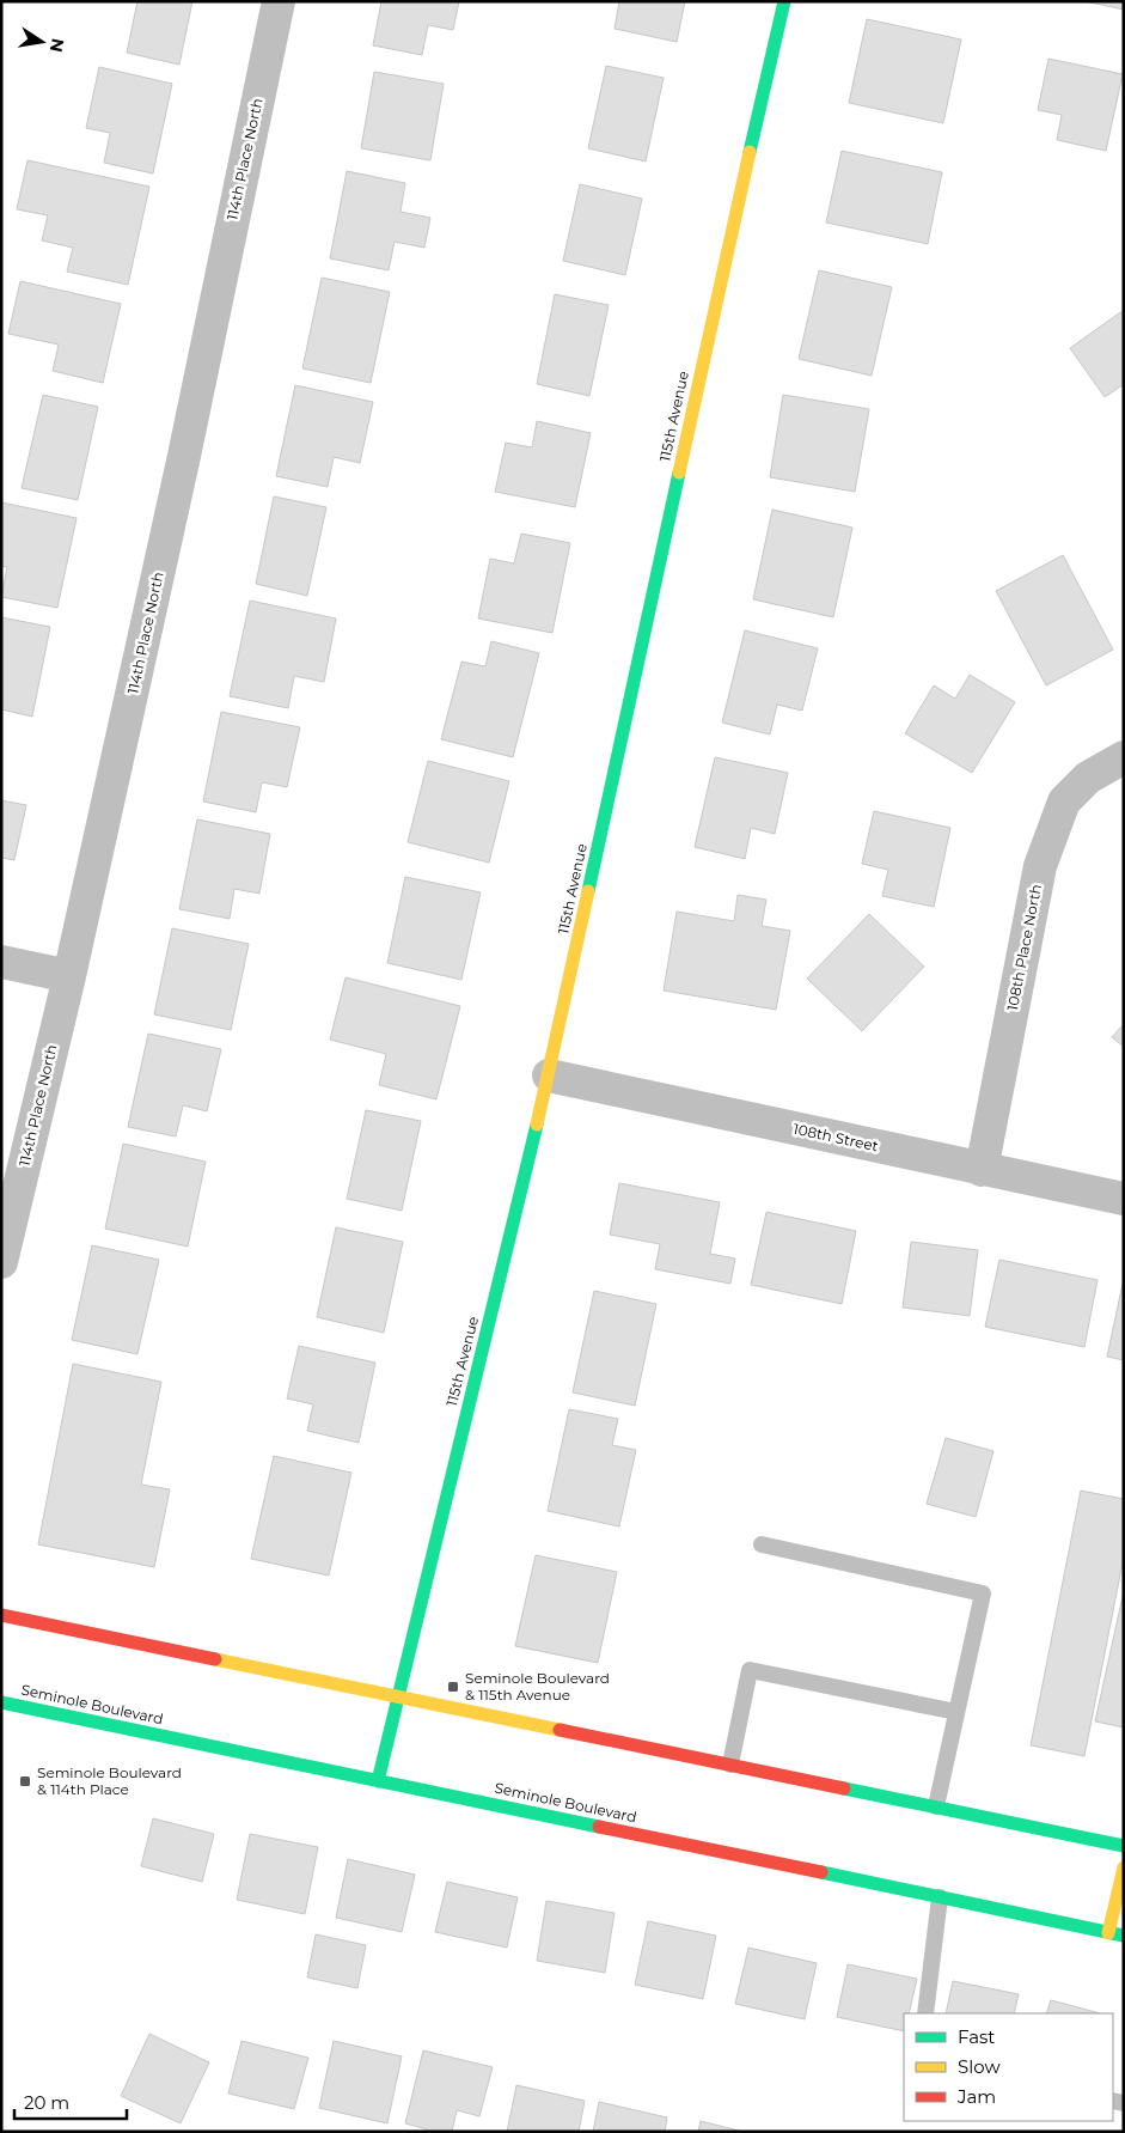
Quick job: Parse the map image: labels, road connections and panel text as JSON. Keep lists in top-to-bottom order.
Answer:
{
  "streets": {
    "main road": ["115th Avenue", "Seminole Boulevard"],
    "street": ["114th Place North", "108th Place North", "108th Street"]
  },
  "crossings": [
    ["115th Avenue", "108th Street"],
    ["115th Avenue", "Seminole Boulevard"],
    ["108th Place North", "108th Street"]
  ],
  "places": {
    "transit": ["Seminole Boulevard & 115th Avenue", "Seminole Boulevard & 114th Place"]
  },
  "legend": ["Fast", "Slow", "Jam"],
  "scale_bar": "20 m",
  "north": "right"
}
